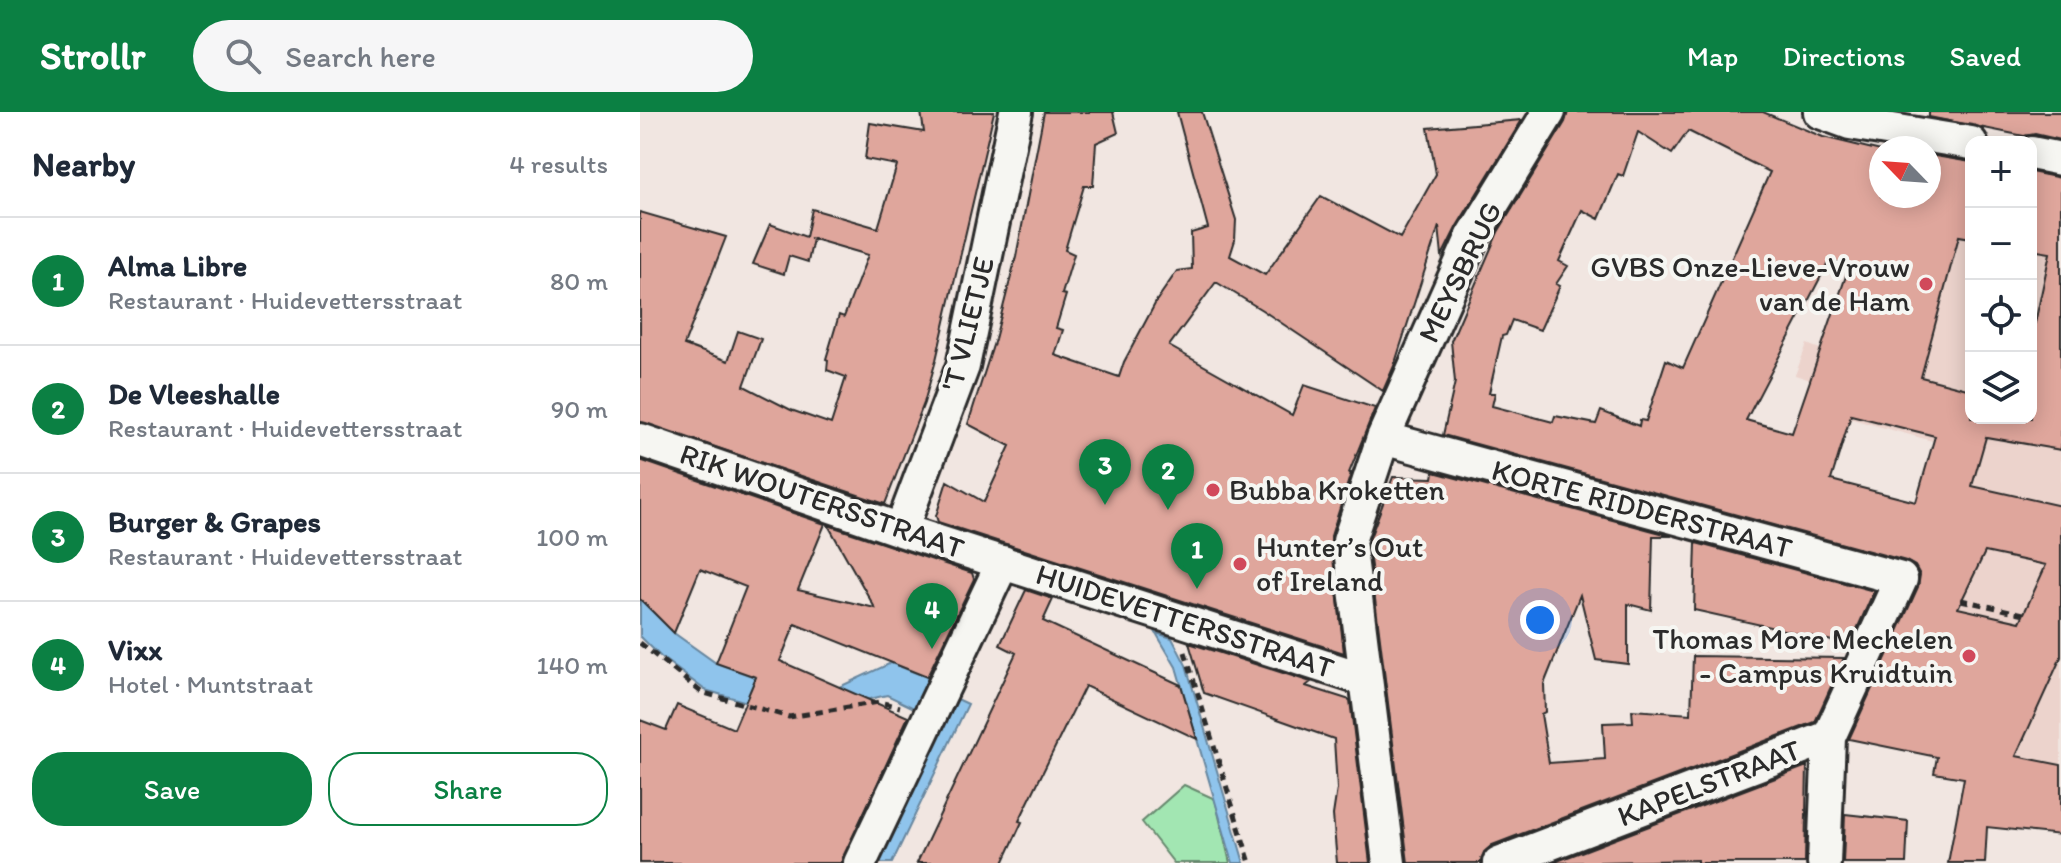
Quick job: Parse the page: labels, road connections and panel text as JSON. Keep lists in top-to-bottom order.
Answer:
{
  "streets": {
    "street": [
      "MEYSBRUG",
      "'T VLIETJE",
      "RIK WOUTERSSTRAAT",
      "KORTE RIDDERSTRAAT",
      "HUIDEVETTERSSTRAAT",
      "KAPELSTRAAT"
    ]
  },
  "crossings": [
    ["MEYSBRUG", "KORTE RIDDERSTRAAT"],
    ["MEYSBRUG", "HUIDEVETTERSSTRAAT"],
    ["'T VLIETJE", "RIK WOUTERSSTRAAT"],
    ["RIK WOUTERSSTRAAT", "HUIDEVETTERSSTRAAT"],
    ["KORTE RIDDERSTRAAT", "KAPELSTRAAT"]
  ],
  "places": [
    "GVBS Onze-Lieve-Vrouw van de Ham",
    "Bubba Kroketten",
    "Hunter’s Out of Ireland",
    "Thomas More Mechelen - Campus Kruidtuin"
  ],
  "north": "top left",
  "page": {
    "header": "Strollr",
    "search": "Search here",
    "nav": ["Map", "Directions", "Saved"],
    "heading": ["Nearby", "4 results"],
    "map_buttons": ["+", "−"],
    "list": [
      {
        "mark": "1",
        "name": "Alma Libre",
        "note": "Restaurant · Huidevettersstraat",
        "value": "80 m"
      },
      {
        "mark": "2",
        "name": "De Vleeshalle",
        "note": "Restaurant · Huidevettersstraat",
        "value": "90 m"
      },
      {
        "mark": "3",
        "name": "Burger & Grapes",
        "note": "Restaurant · Huidevettersstraat",
        "value": "100 m"
      },
      {
        "mark": "4",
        "name": "Vixx",
        "note": "Hotel · Muntstraat",
        "value": "140 m"
      }
    ],
    "pins": [
      "3",
      "2",
      "1",
      "4"
    ],
    "buttons": ["Save", "Share"]
  }
}
